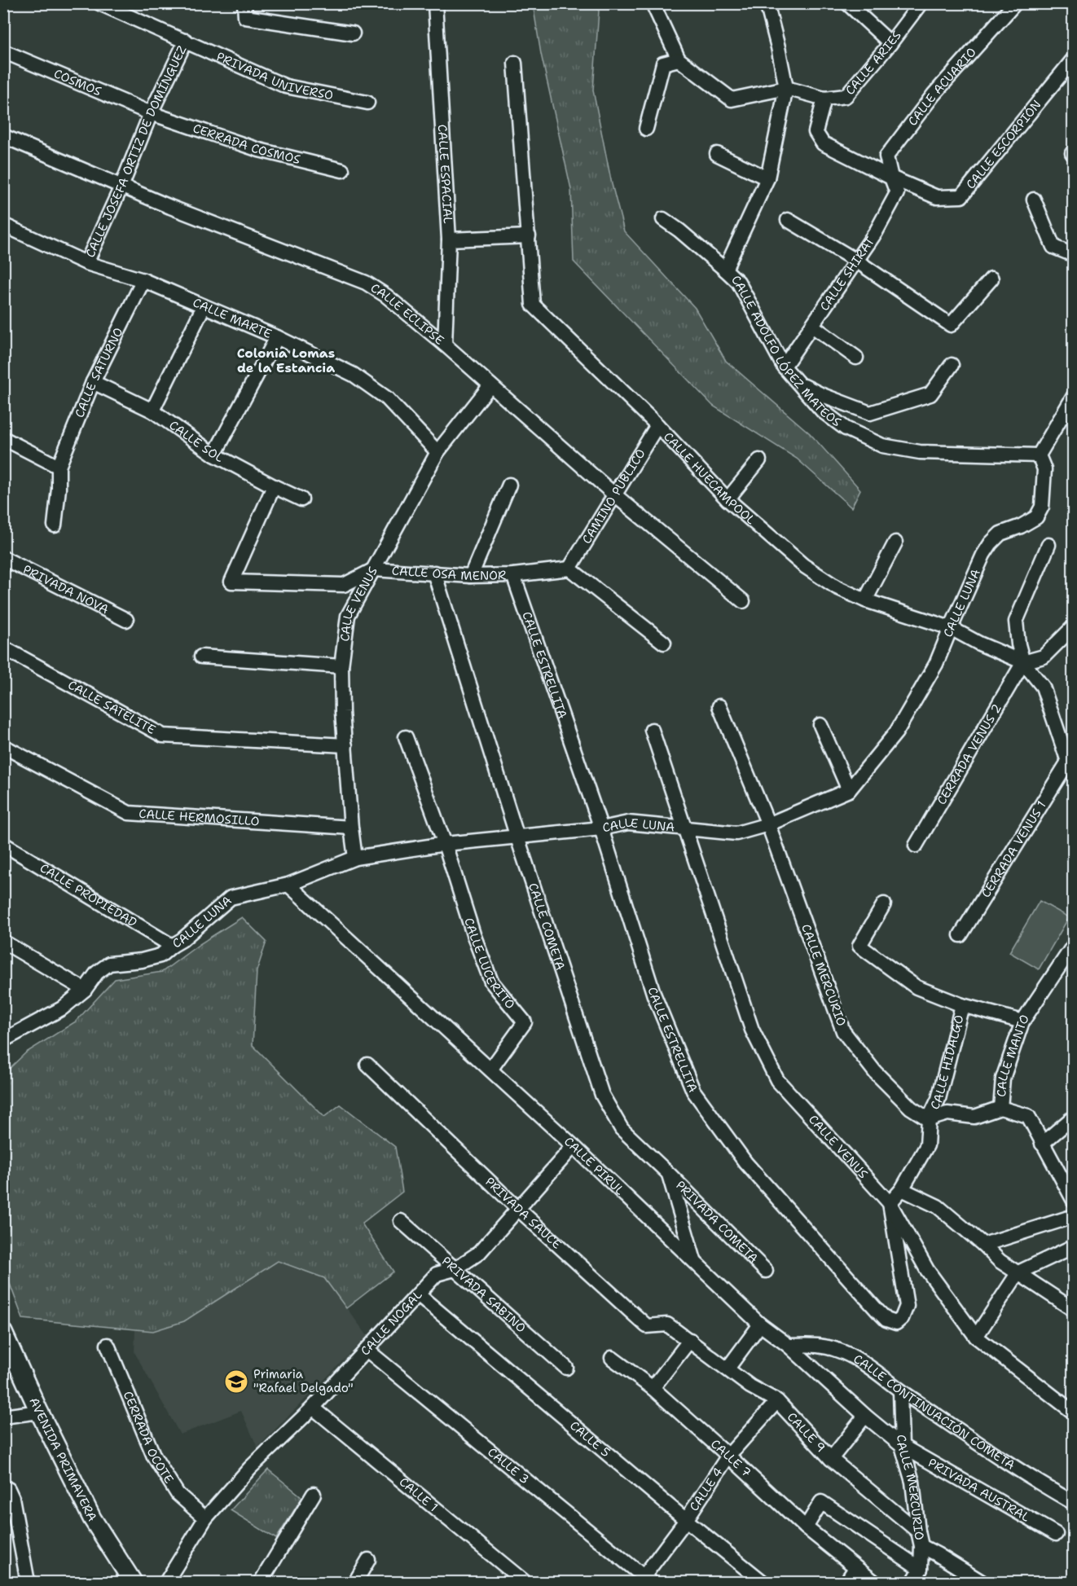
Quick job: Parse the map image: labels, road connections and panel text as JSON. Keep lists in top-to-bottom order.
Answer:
{
  "streets": {
    "street": [
      "CALLE ARIES",
      "PRIVADA UNIVERSO",
      "COSMOS",
      "CALLE ACUARIO",
      "CERRADA COSMOS",
      "CALLE ESCORPIÓN",
      "CALLE JOSEFA ORTIZ DE DOMÍNGUEZ",
      "CALLE ESPACIAL",
      "CALLE SHIRAT",
      "CALLE ECLIPSE",
      "CALLE MARTE",
      "CALLE ADOLFO LÓPEZ MATEOS",
      "CALLE SATURNO",
      "CALLE SOL",
      "CALLE HUECAMPOOL",
      "CAMINO PÚBLICO",
      "CALLE OSA MENOR",
      "PRIVADA NOVA",
      "CALLE LUNA",
      "CALLE VENUS",
      "CALLE ESTRELLITA",
      "CALLE SATÉLITE",
      "CERRADA VENUS 2",
      "CALLE HERMOSILLO",
      "CERRADA VENUS 1",
      "CALLE PROPIEDAD",
      "CALLE COMETA",
      "CALLE LUCERITO",
      "CALLE MERCURIO",
      "CALLE MANTO",
      "CALLE HIDALGO",
      "CALLE PIRUL",
      "PRIVADA SAUCE",
      "PRIVADA COMETA",
      "PRIVADA SABINO",
      "CALLE NOGAL",
      "CALLE CONTINUACIÓN COMETA",
      "CALLE 9",
      "CERRADA OCOTE",
      "CALLE 5",
      "CALLE 7",
      "AVENIDA PRIMAVERA",
      "CALLE 3",
      "CALLE 4",
      "PRIVADA AUSTRAL",
      "CALLE 1"
    ]
  },
  "crossings": [
    ["CALLE ARIES", "CALLE ESCORPIÓN"],
    ["CALLE ARIES", "CALLE ADOLFO LÓPEZ MATEOS"],
    ["PRIVADA UNIVERSO", "CALLE JOSEFA ORTIZ DE DOMÍNGUEZ"],
    ["COSMOS", "CERRADA COSMOS"],
    ["COSMOS", "CALLE JOSEFA ORTIZ DE DOMÍNGUEZ"],
    ["CALLE ACUARIO", "CALLE ESCORPIÓN"],
    ["CALLE ACUARIO", "CALLE SHIRAT"],
    ["CERRADA COSMOS", "CALLE JOSEFA ORTIZ DE DOMÍNGUEZ"],
    ["CALLE ESCORPIÓN", "CALLE SHIRAT"],
    ["CALLE JOSEFA ORTIZ DE DOMÍNGUEZ", "CALLE ECLIPSE"],
    ["CALLE JOSEFA ORTIZ DE DOMÍNGUEZ", "CALLE MARTE"],
    ["CALLE ESPACIAL", "CALLE ECLIPSE"],
    ["CALLE SHIRAT", "CALLE ADOLFO LÓPEZ MATEOS"],
    ["CALLE ECLIPSE", "CAMINO PÚBLICO"],
    ["CALLE ECLIPSE", "CALLE VENUS"],
    ["CALLE MARTE", "CALLE SATURNO"],
    ["CALLE MARTE", "CALLE VENUS"],
    ["CALLE ADOLFO LÓPEZ MATEOS", "CALLE LUNA"],
    ["CALLE SATURNO", "CALLE SOL"],
    ["CALLE SOL", "CALLE OSA MENOR"],
    ["CALLE HUECAMPOOL", "CAMINO PÚBLICO"],
    ["CALLE HUECAMPOOL", "CALLE LUNA"],
    ["CALLE HUECAMPOOL", "CERRADA VENUS 2"],
    ["CALLE HUECAMPOOL", "CERRADA VENUS 1"],
    ["CAMINO PÚBLICO", "CALLE OSA MENOR"],
    ["CALLE OSA MENOR", "CALLE VENUS"],
    ["CALLE OSA MENOR", "CALLE ESTRELLITA"],
    ["CALLE OSA MENOR", "CALLE COMETA"],
    ["CALLE LUNA", "CALLE VENUS"],
    ["CALLE LUNA", "CALLE ESTRELLITA"],
    ["CALLE LUNA", "CALLE PROPIEDAD"],
    ["CALLE LUNA", "CALLE COMETA"],
    ["CALLE LUNA", "CALLE LUCERITO"],
    ["CALLE LUNA", "CALLE MERCURIO"],
    ["CALLE LUNA", "CALLE PIRUL"],
    ["CALLE VENUS", "CALLE ESTRELLITA"],
    ["CALLE VENUS", "CALLE SATÉLITE"],
    ["CALLE VENUS", "CALLE HERMOSILLO"],
    ["CALLE COMETA", "PRIVADA COMETA"],
    ["CALLE LUCERITO", "CALLE PIRUL"],
    ["CALLE MERCURIO", "CALLE MANTO"],
    ["CALLE MERCURIO", "CALLE HIDALGO"],
    ["CALLE MERCURIO", "CALLE PIRUL"],
    ["CALLE MERCURIO", "CALLE CONTINUACIÓN COMETA"],
    ["CALLE MERCURIO", "CALLE 9"],
    ["CALLE MERCURIO", "PRIVADA AUSTRAL"],
    ["CALLE MANTO", "CALLE HIDALGO"],
    ["CALLE PIRUL", "CALLE NOGAL"],
    ["CALLE PIRUL", "CALLE CONTINUACIÓN COMETA"],
    ["CALLE PIRUL", "PRIVADA AUSTRAL"],
    ["PRIVADA SAUCE", "CALLE NOGAL"],
    ["PRIVADA SAUCE", "CALLE 9"],
    ["PRIVADA SABINO", "CALLE NOGAL"],
    ["CALLE NOGAL", "CERRADA OCOTE"],
    ["CALLE NOGAL", "CALLE 5"],
    ["CALLE NOGAL", "CALLE 3"],
    ["CALLE NOGAL", "CALLE 1"],
    ["CALLE 9", "CALLE 4"],
    ["CALLE 5", "CALLE 4"],
    ["CALLE 7", "CALLE 4"],
    ["CALLE 3", "CALLE 4"]
  ],
  "districts": ["Colonia Lomas de la Estancia"],
  "places": {
    "school or university": ["Primaria \"Rafael Delgado\""]
  }
}
